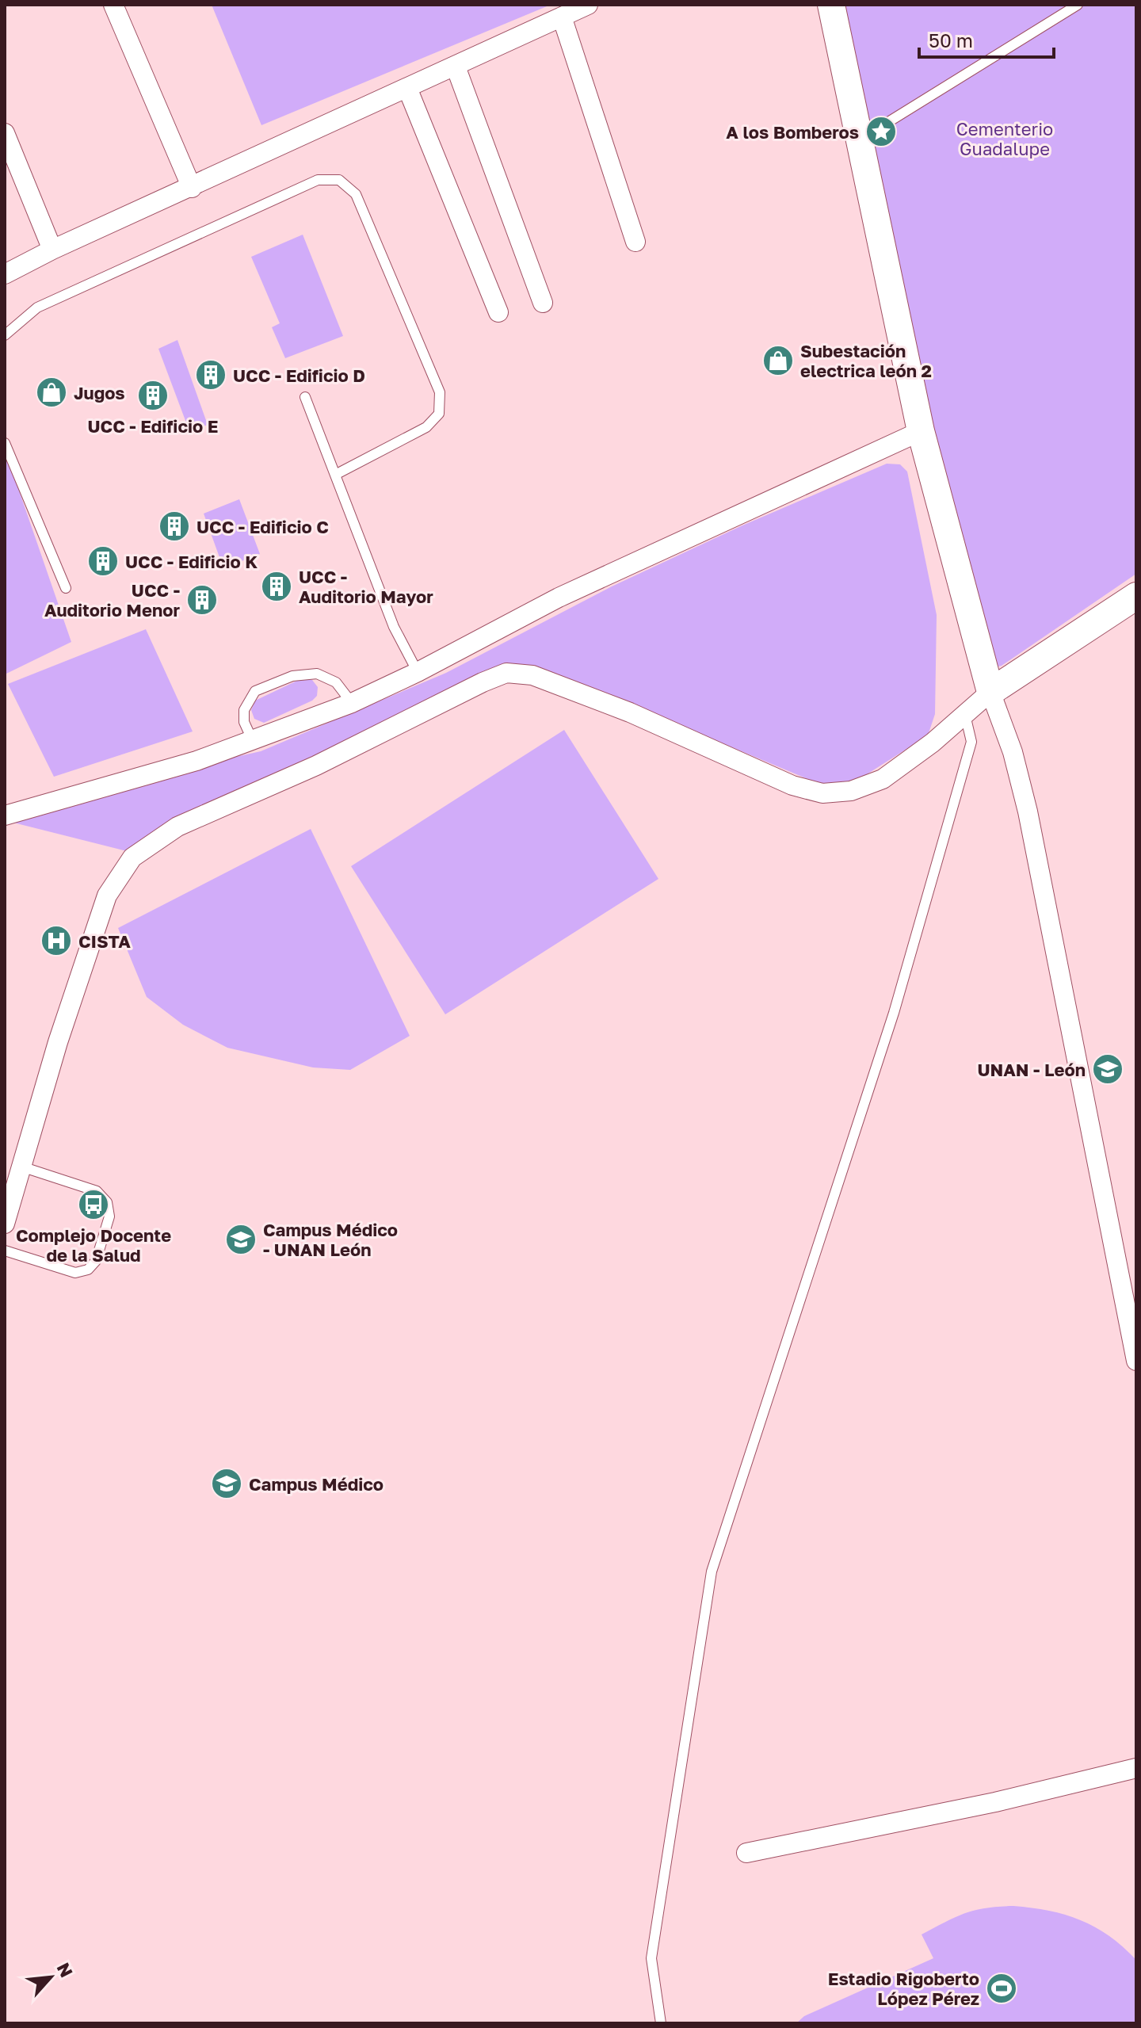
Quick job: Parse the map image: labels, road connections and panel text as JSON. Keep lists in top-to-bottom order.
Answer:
{
  "parks": ["Cementerio Guadalupe"],
  "places": {
    "place": ["A los Bomberos"],
    "shop": ["Subestación electrica león 2", "Jugos"],
    "building": [
      "UCC - Edificio D",
      "UCC - Edificio E",
      "UCC - Edificio C",
      "UCC - Edificio K",
      "UCC - Auditorio Mayor",
      "UCC - Auditorio Menor"
    ],
    "hospital": ["CISTA"],
    "school or university": ["UNAN - León", "Campus Médico - UNAN León", "Campus Médico"],
    "bus stop": ["Complejo Docente de la Salud"],
    "sports": ["Estadio Rigoberto López Pérez"]
  },
  "scale_bar": "50 m",
  "north": "top right"
}
